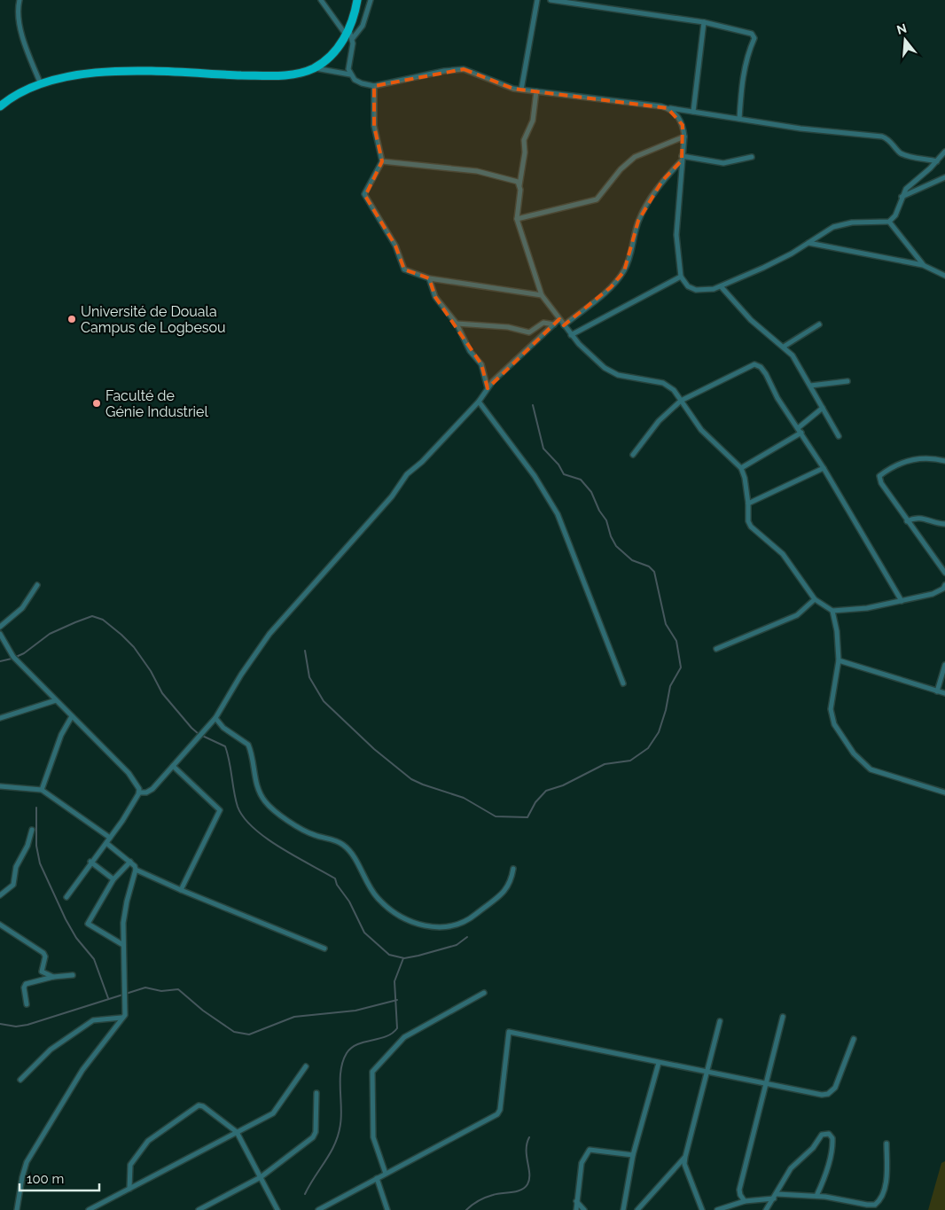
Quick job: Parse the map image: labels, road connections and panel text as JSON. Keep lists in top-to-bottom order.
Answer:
{
  "places": ["Université de Douala Campus de Logbesou", "Faculté de Génie Industriel"],
  "scale_bar": "100 m",
  "north": "top"
}
